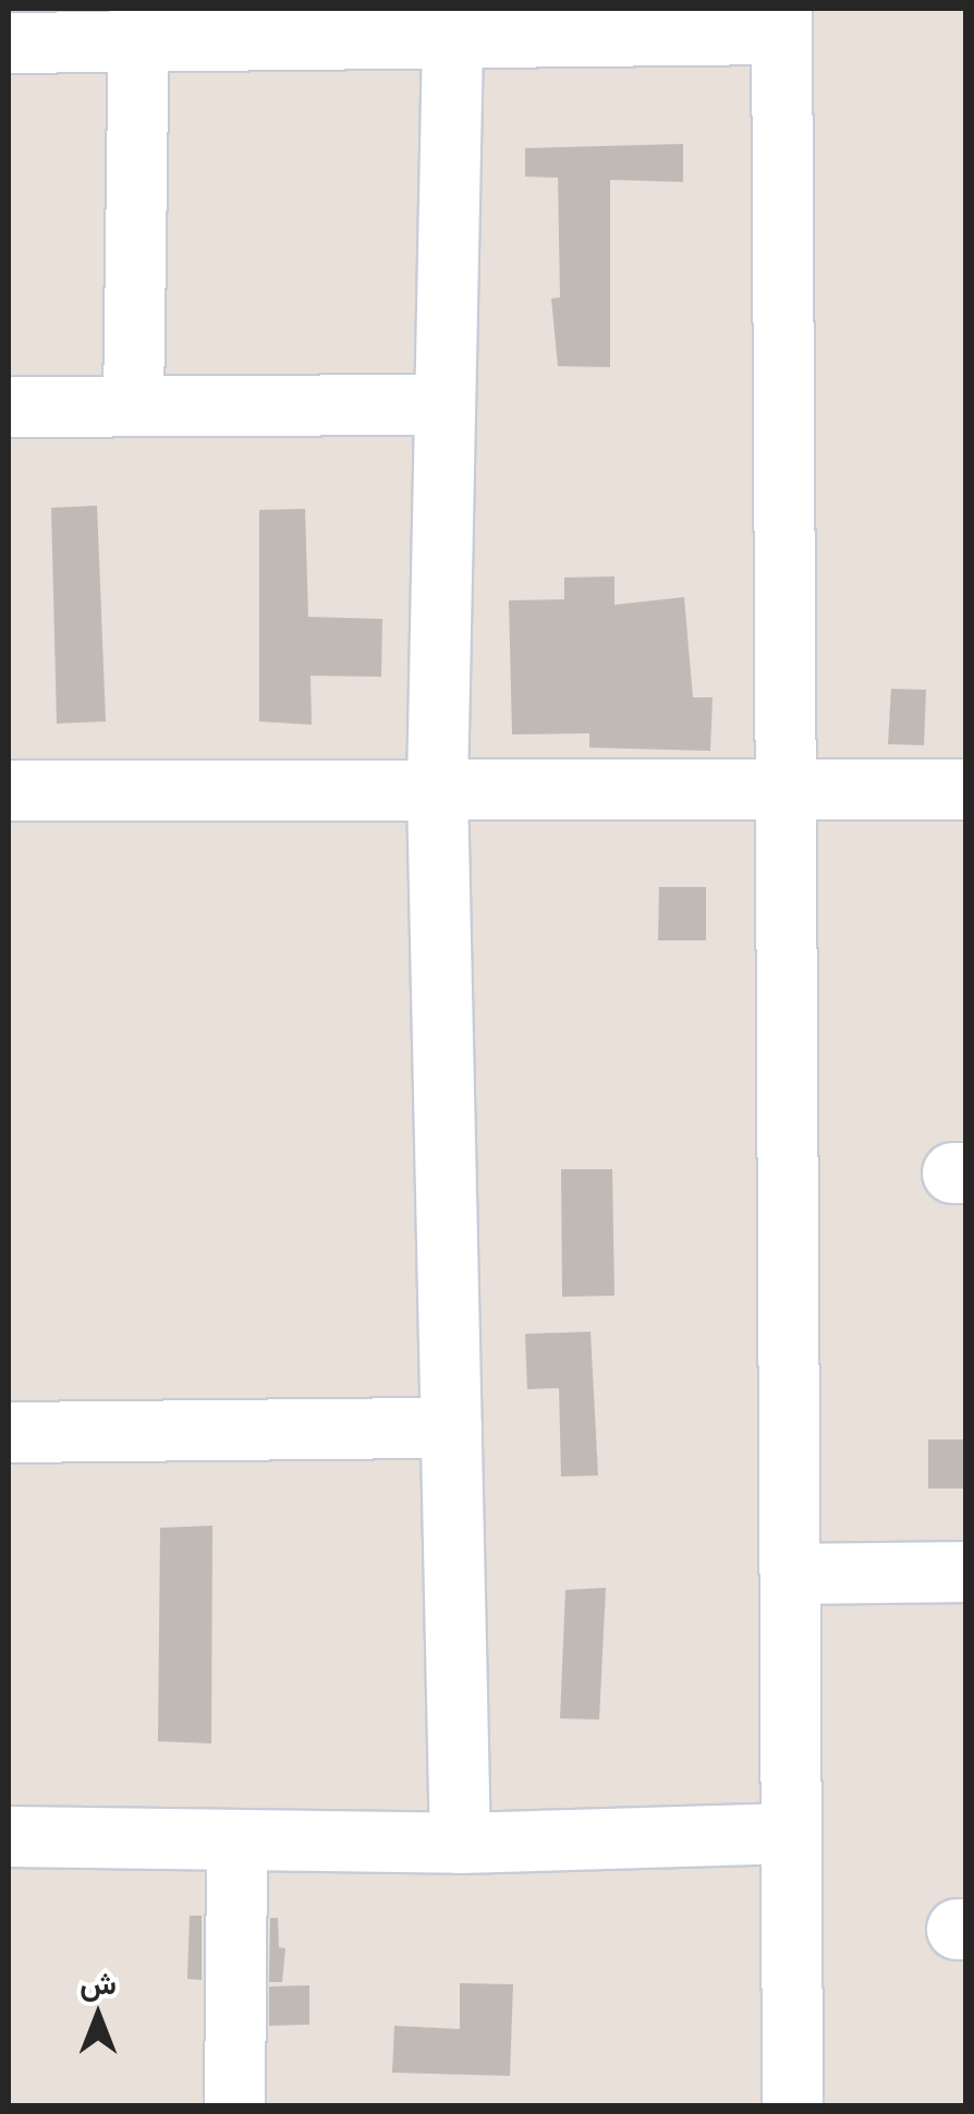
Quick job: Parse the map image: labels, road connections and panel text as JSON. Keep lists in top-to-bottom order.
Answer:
{
  "north": "top"
}
